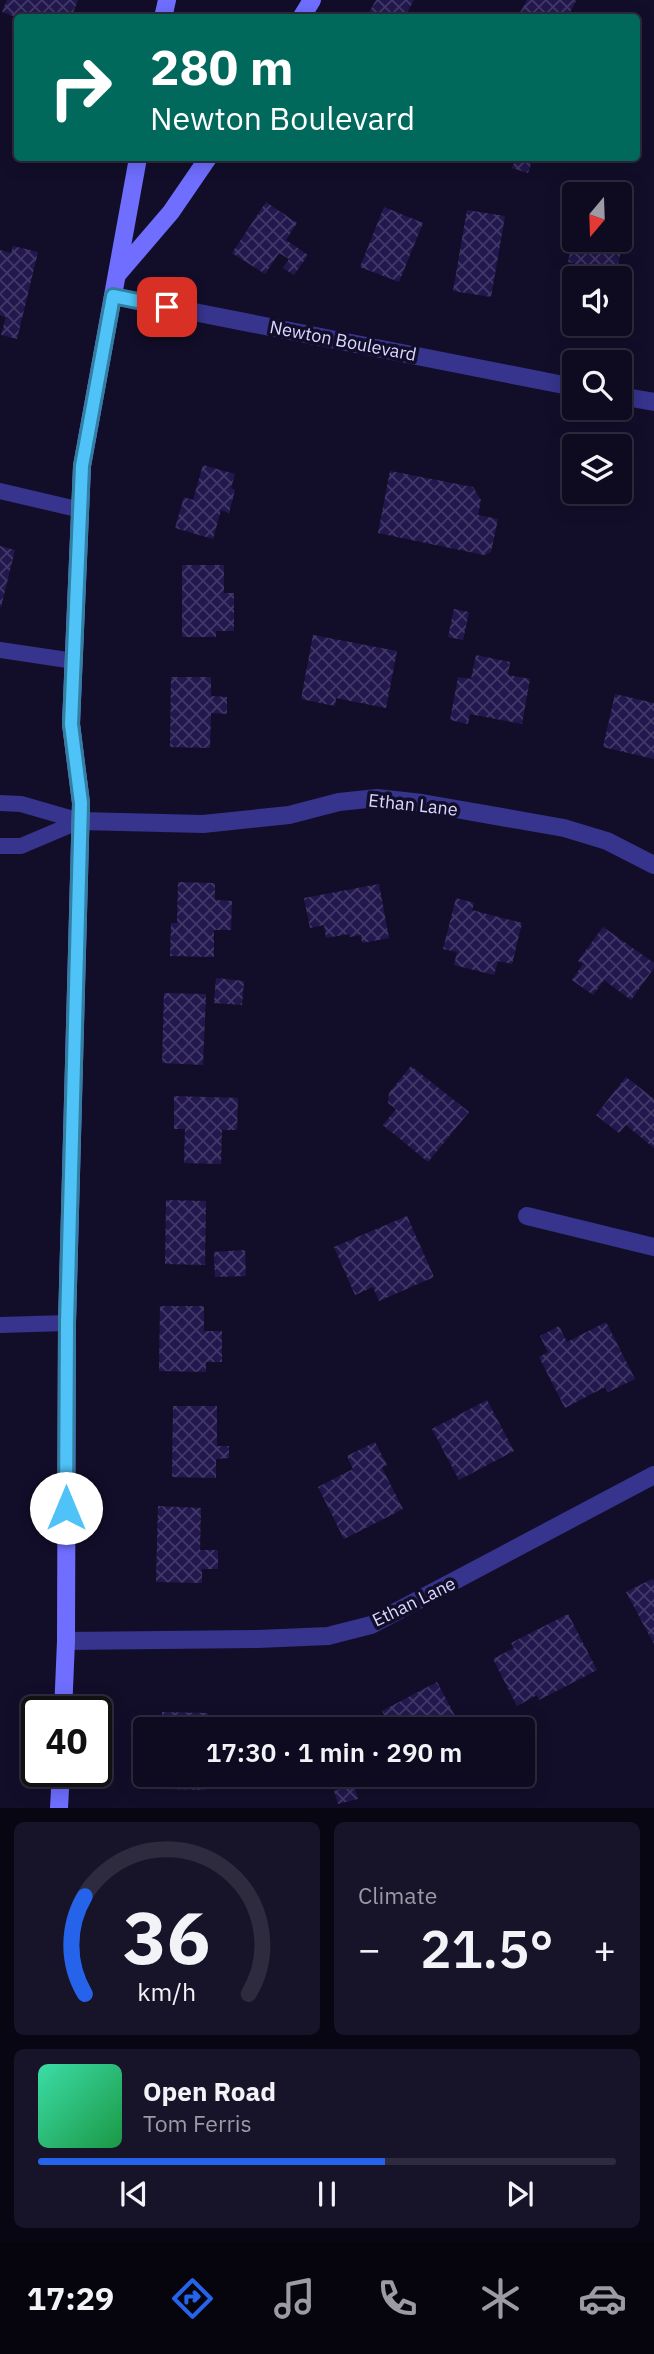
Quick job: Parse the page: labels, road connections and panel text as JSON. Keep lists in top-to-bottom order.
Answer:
{
  "streets": {
    "street": ["Newton Boulevard", "Ethan Lane"]
  },
  "north": "bottom",
  "page": {
    "turn": ["280 m", "Newton Boulevard"],
    "limit": "40",
    "trip": "17:30 · 1 min · 290 m",
    "tile": "Climate",
    "heat": ["−", "21.5°", "+"],
    "song": ["Open Road", "Tom Ferris"],
    "tabs": "17:29",
    "gauge": ["36", "km/h"]
  }
}
